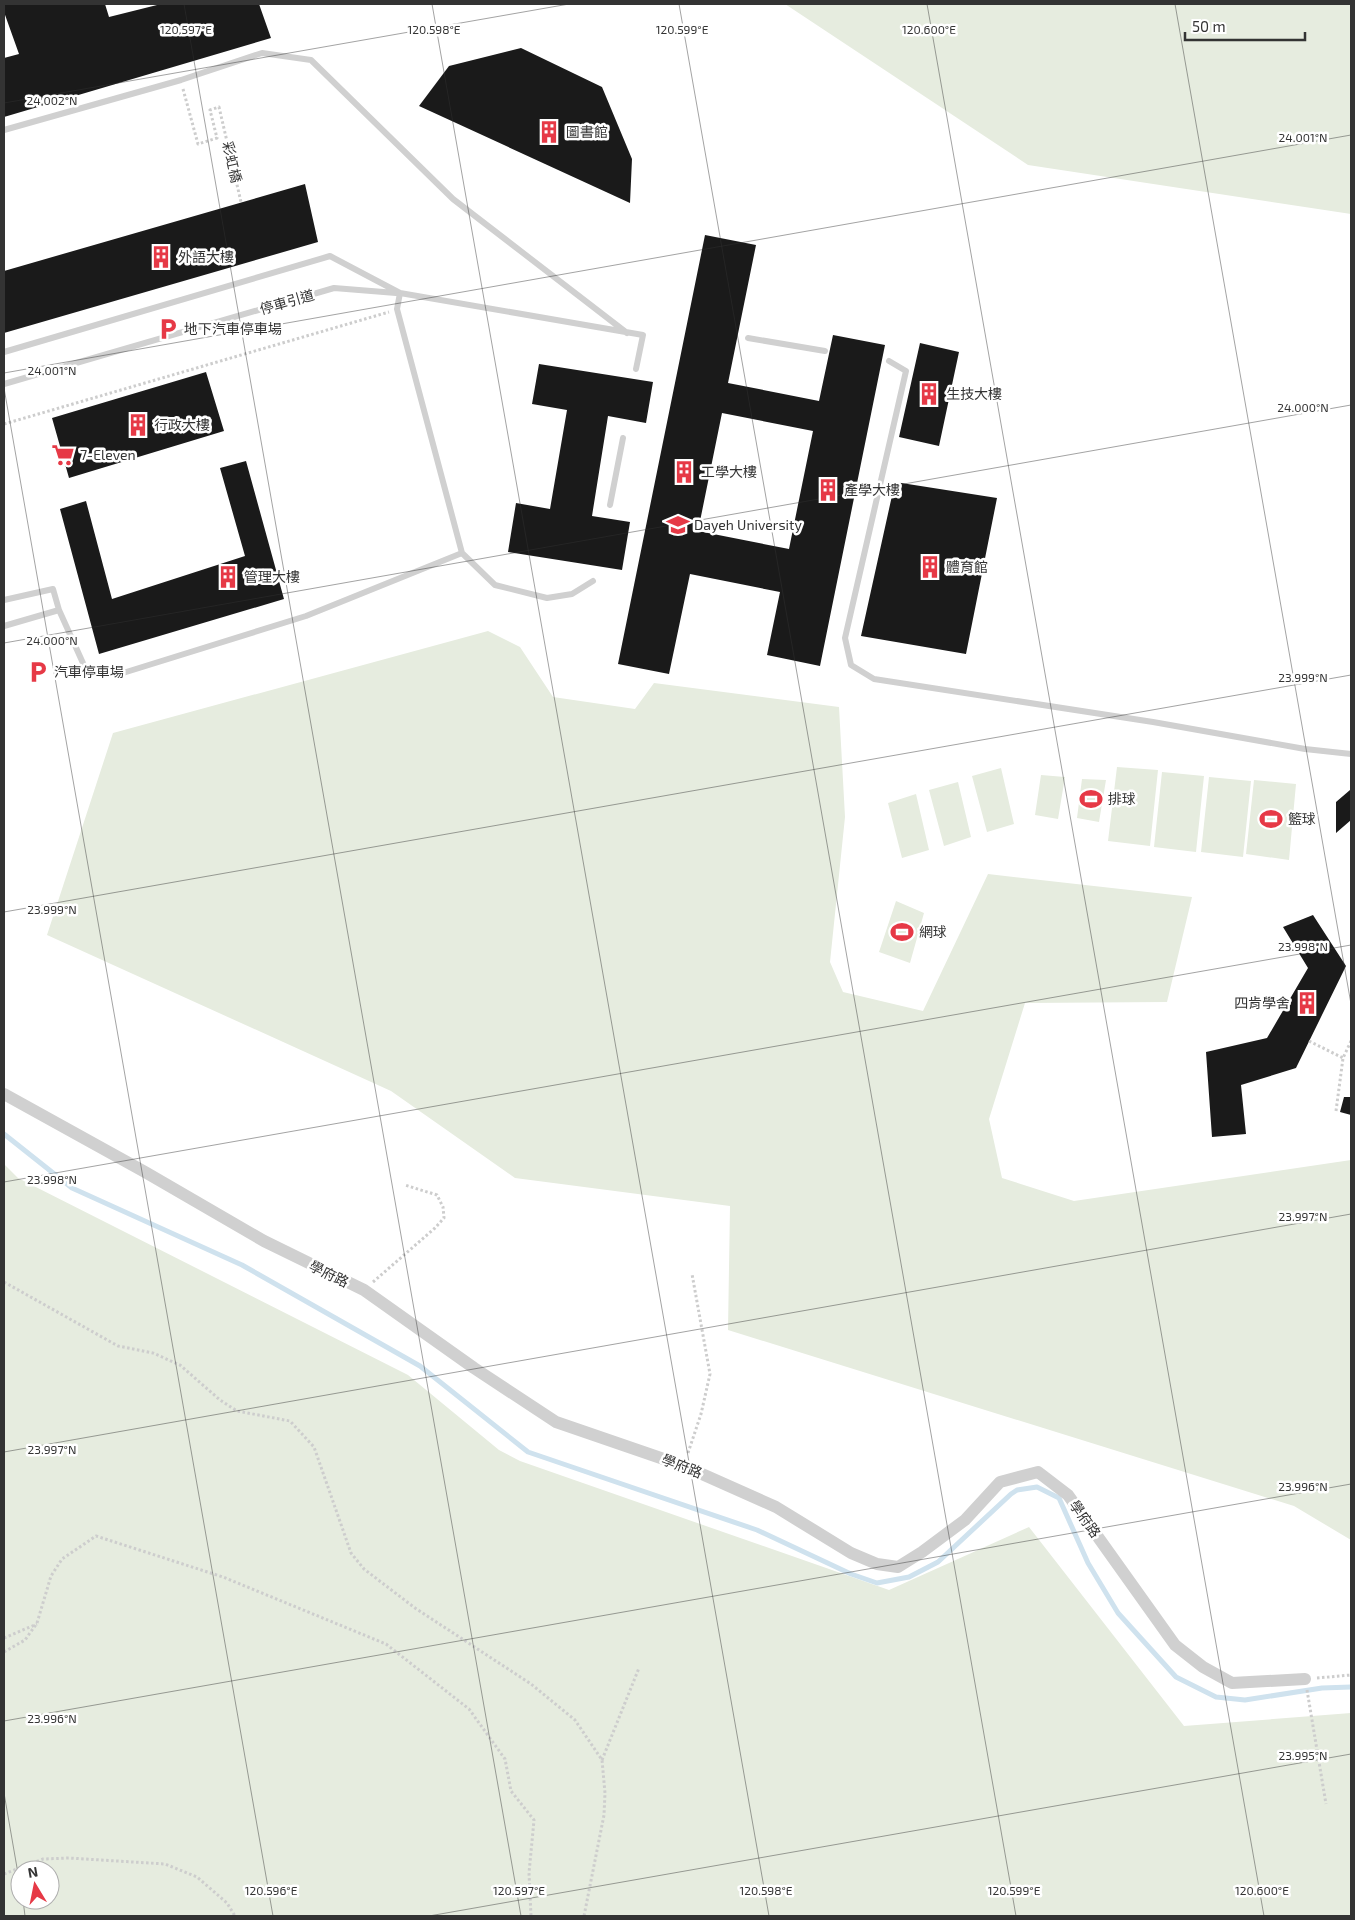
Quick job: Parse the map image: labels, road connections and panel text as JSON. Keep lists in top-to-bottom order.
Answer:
{
  "streets": {
    "street": ["學府路"],
    "lane": ["停車引道"],
    "path": ["彩虹橋"]
  },
  "places": {
    "building": [
      "圖書館",
      "外語大樓",
      "生技大樓",
      "行政大樓",
      "工學大樓",
      "產學大樓",
      "體育館",
      "管理大樓",
      "四肯學舍"
    ],
    "parking": ["地下汽車停車場", "汽車停車場"],
    "supermarket": ["7-Eleven"],
    "school or university": ["Dayeh University"],
    "sports": ["排球", "籃球", "網球"]
  },
  "scale_bar": "50 m",
  "north": "top",
  "coordinates": [
    "120.597°E",
    "120.598°E",
    "120.599°E",
    "120.600°E",
    "24.002°N",
    "24.001°N",
    "24.000°N",
    "23.999°N",
    "23.998°N",
    "23.997°N",
    "23.996°N",
    "23.995°N",
    "120.596°E"
  ]
}
